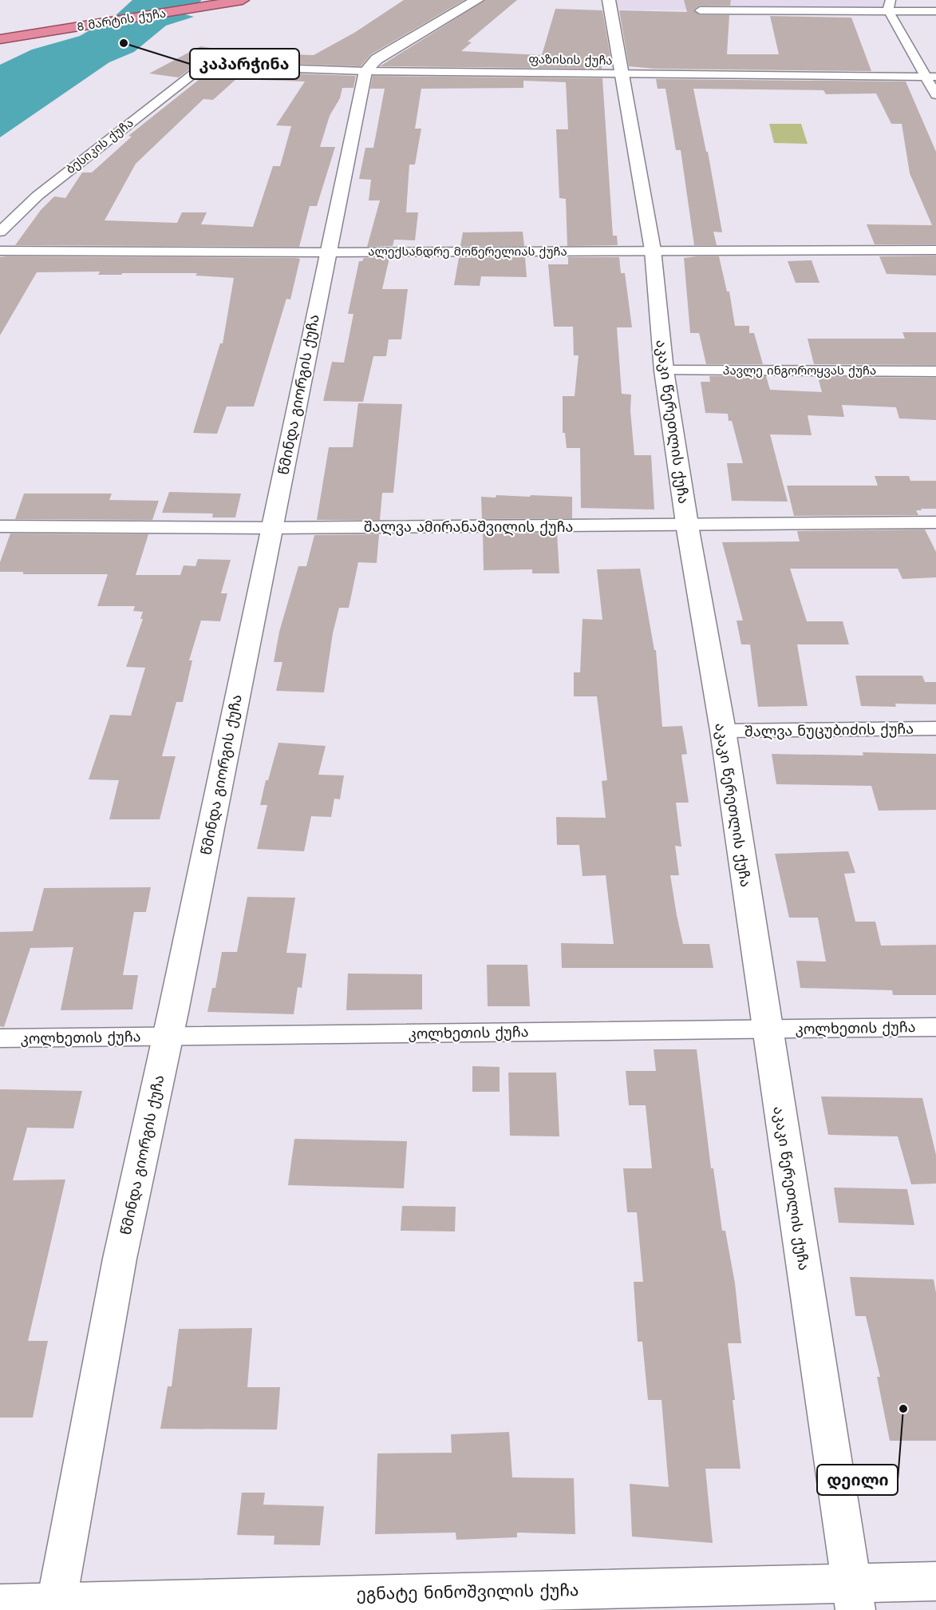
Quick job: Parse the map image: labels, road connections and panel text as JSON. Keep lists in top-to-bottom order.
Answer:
{
  "streets": {
    "highway": ["8 მარტის ქუჩა"],
    "main road": ["წმინდა გიორგის ქუჩა", "აკაკი წერეთლის ქუჩა", "ეგნატე ნინოშვილის ქუჩა"],
    "street": [
      "ფაზისის ქუჩა",
      "ბესიკის ქუჩა",
      "ალექსანდრე მოწერელიას ქუჩა",
      "პავლე ინგოროყვას ქუჩა",
      "შალვა ამირანაშვილის ქუჩა",
      "შალვა ნუცუბიძის ქუჩა",
      "კოლხეთის ქუჩა"
    ]
  },
  "crossings": [
    ["ფაზისის ქუჩა", "ბესიკის ქუჩა"],
    ["ფაზისის ქუჩა", "წმინდა გიორგის ქუჩა"],
    ["ფაზისის ქუჩა", "აკაკი წერეთლის ქუჩა"],
    ["ალექსანდრე მოწერელიას ქუჩა", "წმინდა გიორგის ქუჩა"],
    ["ალექსანდრე მოწერელიას ქუჩა", "აკაკი წერეთლის ქუჩა"],
    ["პავლე ინგოროყვას ქუჩა", "აკაკი წერეთლის ქუჩა"],
    ["წმინდა გიორგის ქუჩა", "შალვა ამირანაშვილის ქუჩა"],
    ["წმინდა გიორგის ქუჩა", "კოლხეთის ქუჩა"],
    ["წმინდა გიორგის ქუჩა", "ეგნატე ნინოშვილის ქუჩა"],
    ["აკაკი წერეთლის ქუჩა", "შალვა ამირანაშვილის ქუჩა"],
    ["აკაკი წერეთლის ქუჩა", "შალვა ნუცუბიძის ქუჩა"],
    ["აკაკი წერეთლის ქუჩა", "კოლხეთის ქუჩა"],
    ["აკაკი წერეთლის ქუჩა", "ეგნატე ნინოშვილის ქუჩა"]
  ],
  "places": ["კაპარჭინა", "დეილი"]
}
